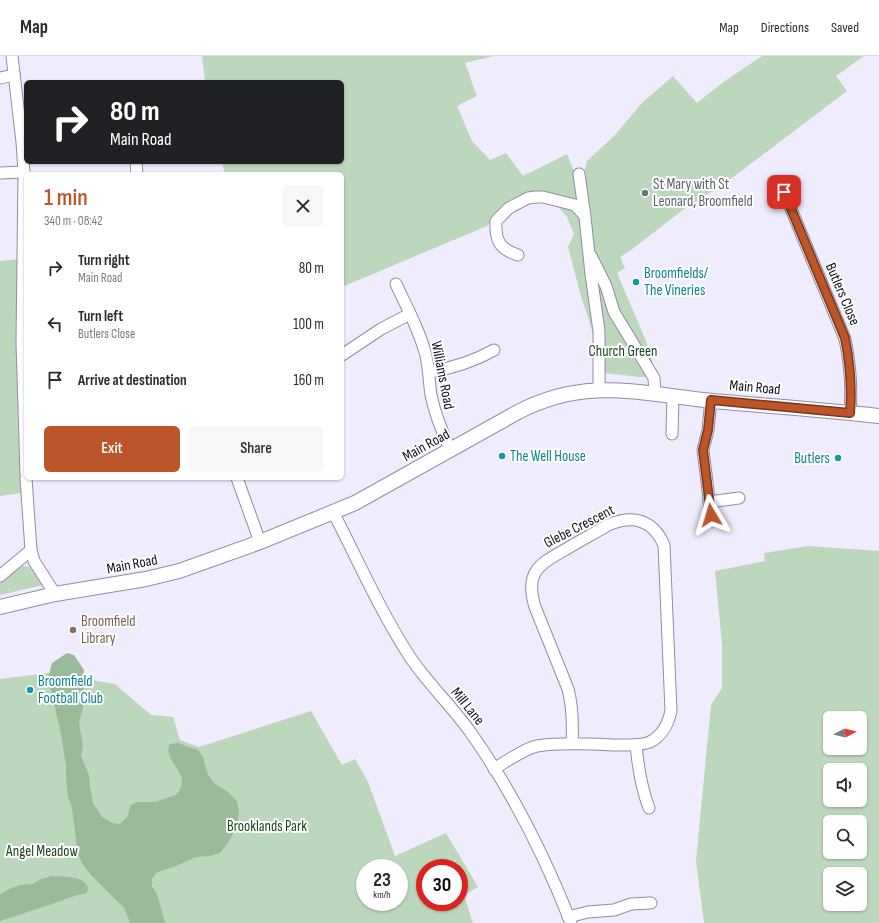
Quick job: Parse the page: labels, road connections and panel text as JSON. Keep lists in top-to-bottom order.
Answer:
{
  "streets": {
    "main road": ["Main Road"],
    "street": [
      "Butlers Close",
      "Williams Road",
      "Glebe Crescent",
      "Mill Lane"
    ]
  },
  "crossings": [
    ["Butlers Close", "Main Road"],
    ["Williams Road", "Main Road"],
    ["Main Road", "Mill Lane"],
    ["Glebe Crescent", "Mill Lane"]
  ],
  "parks": ["Church Green", "Brooklands Park", "Angel Meadow"],
  "places": [
    "St Mary with St Leonard, Broomfield",
    "Broomfields/ The Vineries",
    "The Well House",
    "Butlers",
    "Broomfield Library",
    "Broomfield Football Club"
  ],
  "north": "right",
  "page": {
    "header": "Map",
    "nav": ["Map", "Directions", "Saved"],
    "turn": ["80 m", "Main Road"],
    "heading": ["1 min", "340 m · 08:42"],
    "list": [
      {
        "name": "Turn right",
        "note": "Main Road",
        "value": "80 m"
      },
      {
        "name": "Turn left",
        "note": "Butlers Close",
        "value": "100 m"
      },
      {
        "name": "Arrive at destination",
        "value": "160 m"
      }
    ],
    "buttons": ["Exit", "Share"],
    "speed": "23 km/h",
    "limit": "30"
  }
}
